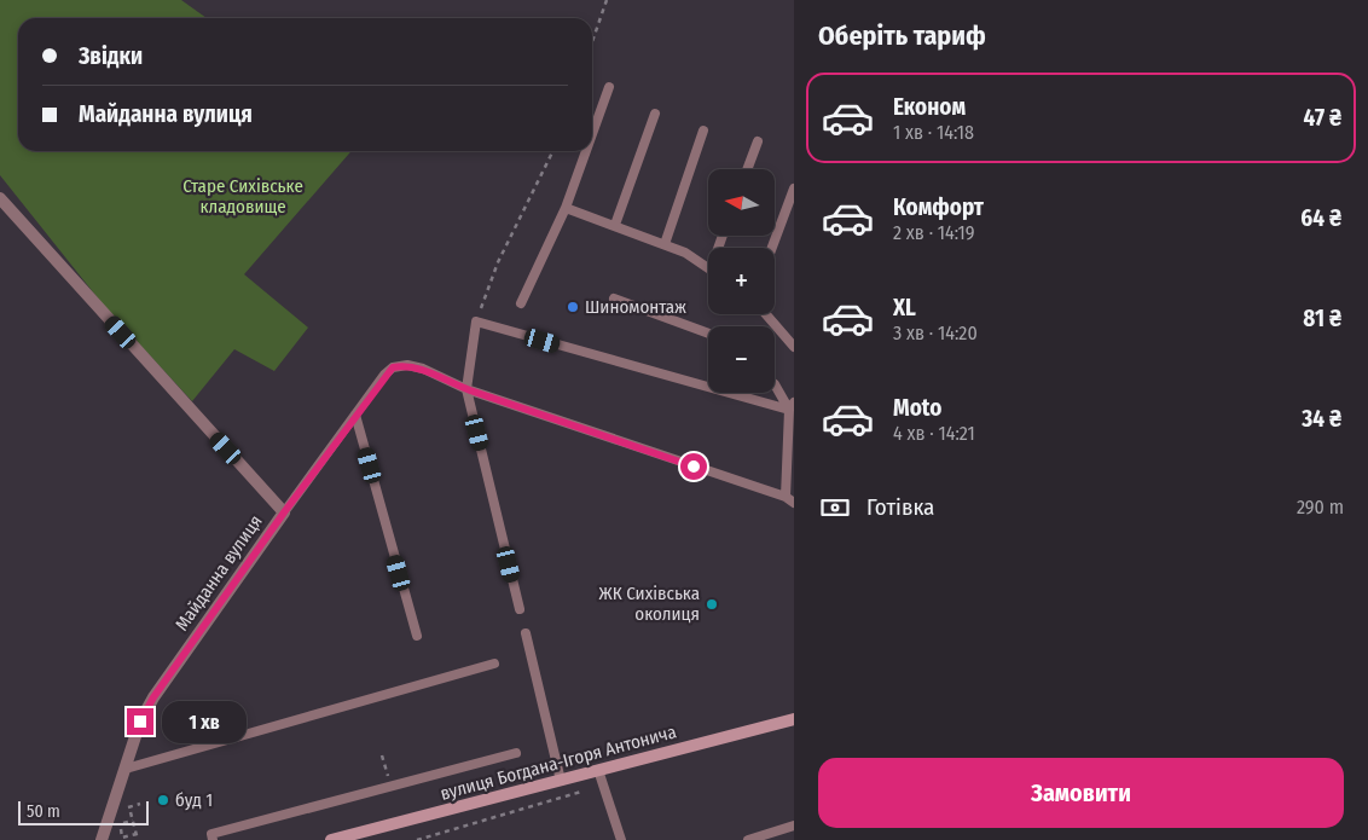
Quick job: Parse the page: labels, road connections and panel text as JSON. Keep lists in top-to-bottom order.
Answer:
{
  "streets": {
    "main road": ["вулиця Богдана-Ігоря Антонича"],
    "street": ["Майданна вулиця"]
  },
  "parks": ["Старе Сихівське кладовище"],
  "places": ["Шиномонтаж", "ЖК Сихівська околиця", "буд 1"],
  "scale_bar": "50 m",
  "north": "left",
  "page": {
    "heading": "Оберіть тариф",
    "banner": ["Звідки", "Майданна вулиця"],
    "list": [
      {
        "name": "Економ",
        "note": "1 хв · 14:18",
        "value": "47 ₴"
      },
      {
        "name": "Комфорт",
        "note": "2 хв · 14:19",
        "value": "64 ₴"
      },
      {
        "name": "XL",
        "note": "3 хв · 14:20",
        "value": "81 ₴"
      },
      {
        "name": "Moto",
        "note": "4 хв · 14:21",
        "value": "34 ₴"
      }
    ],
    "map_buttons": ["+", "−"],
    "pay": ["Готівка", "290 m"],
    "bubble": "1 хв",
    "buttons": "Замовити",
    "scale": "50 m"
  }
}
